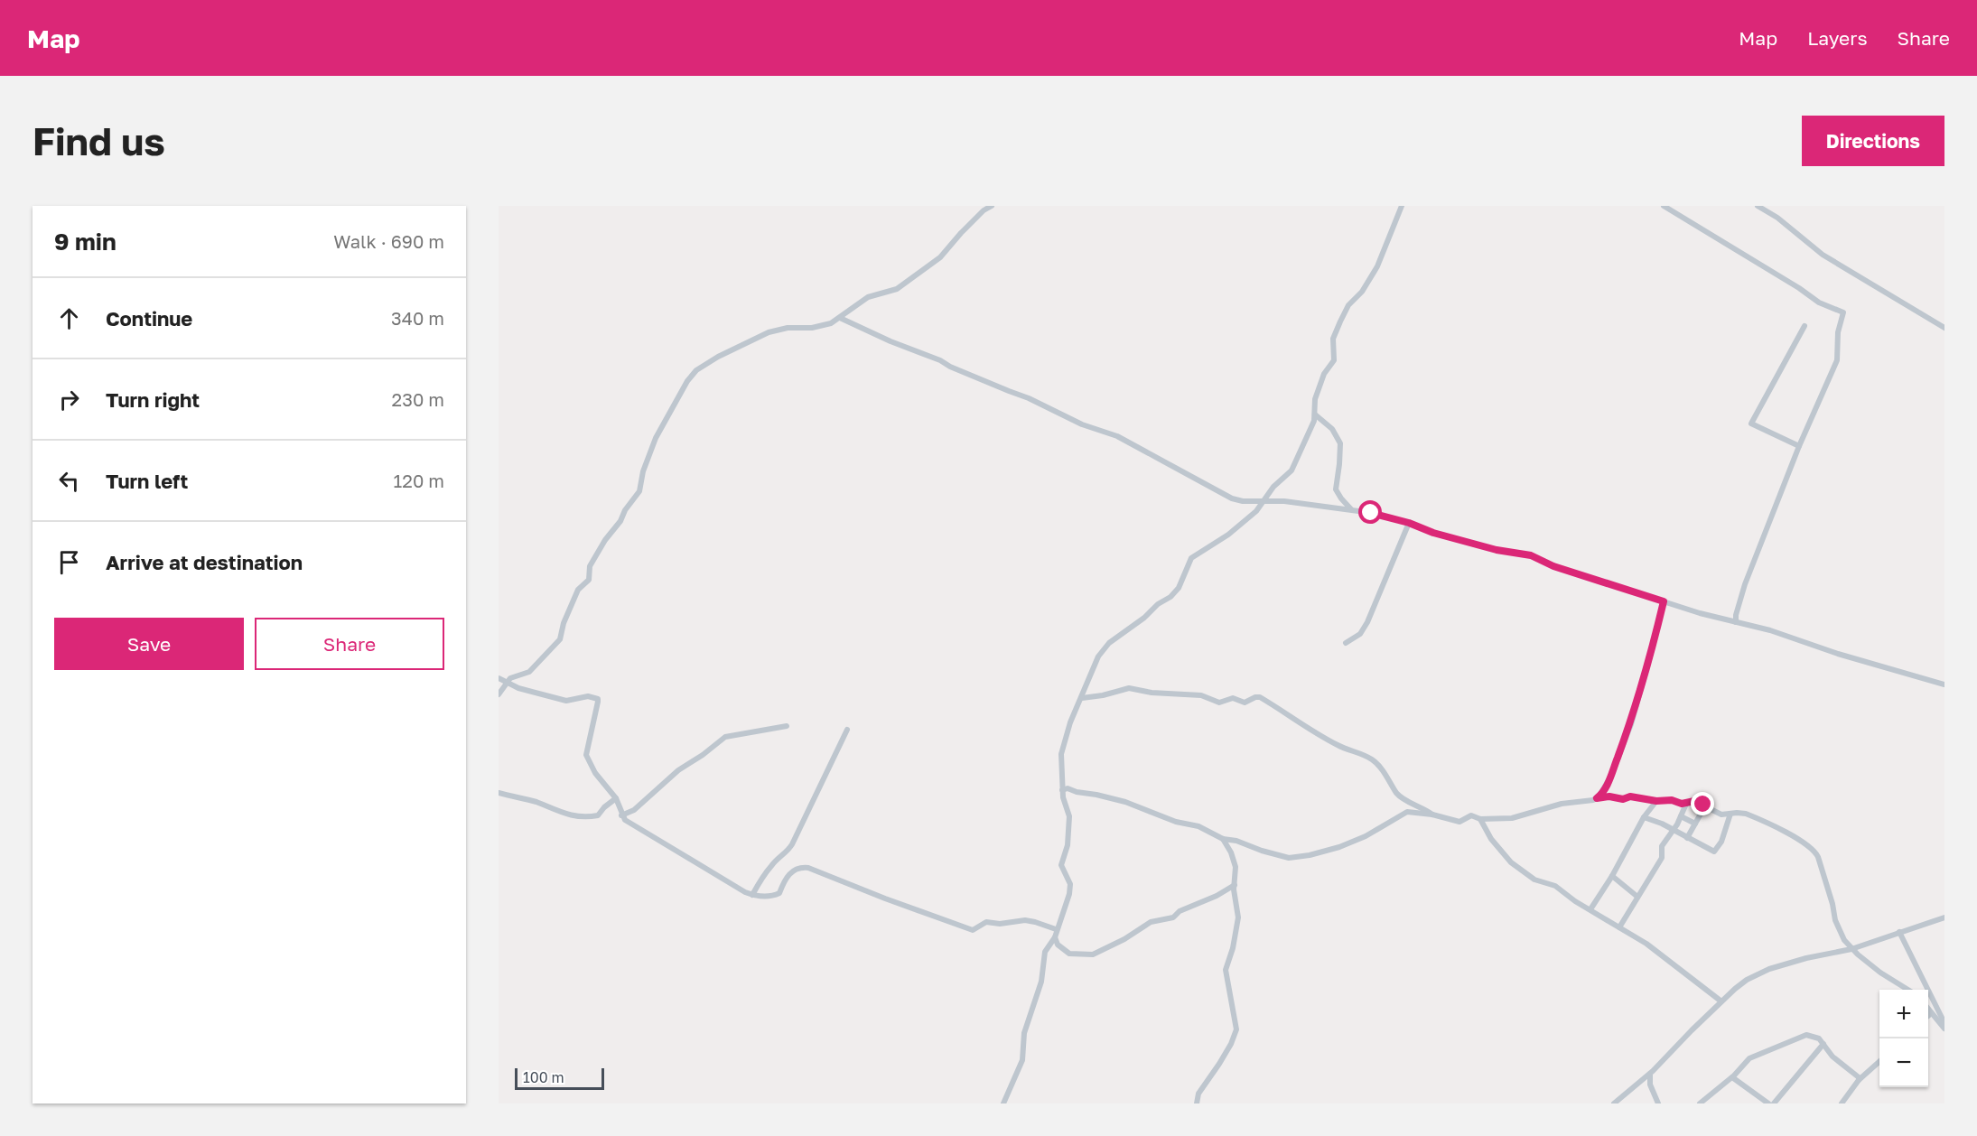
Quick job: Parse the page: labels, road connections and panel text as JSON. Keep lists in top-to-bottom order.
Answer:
{
  "scale_bar": "100 m",
  "page": {
    "header": "Map",
    "nav": ["Map", "Layers", "Share"],
    "buttons": [
      "Directions",
      ["Save", "Share"]
    ],
    "title": "Find us",
    "heading": ["9 min", "Walk · 690 m"],
    "list": [
      ["Continue", "340 m"],
      ["Turn right", "230 m"],
      ["Turn left", "120 m"],
      "Arrive at destination"
    ],
    "map_buttons": ["+", "−"],
    "scale": "100 m"
  }
}
